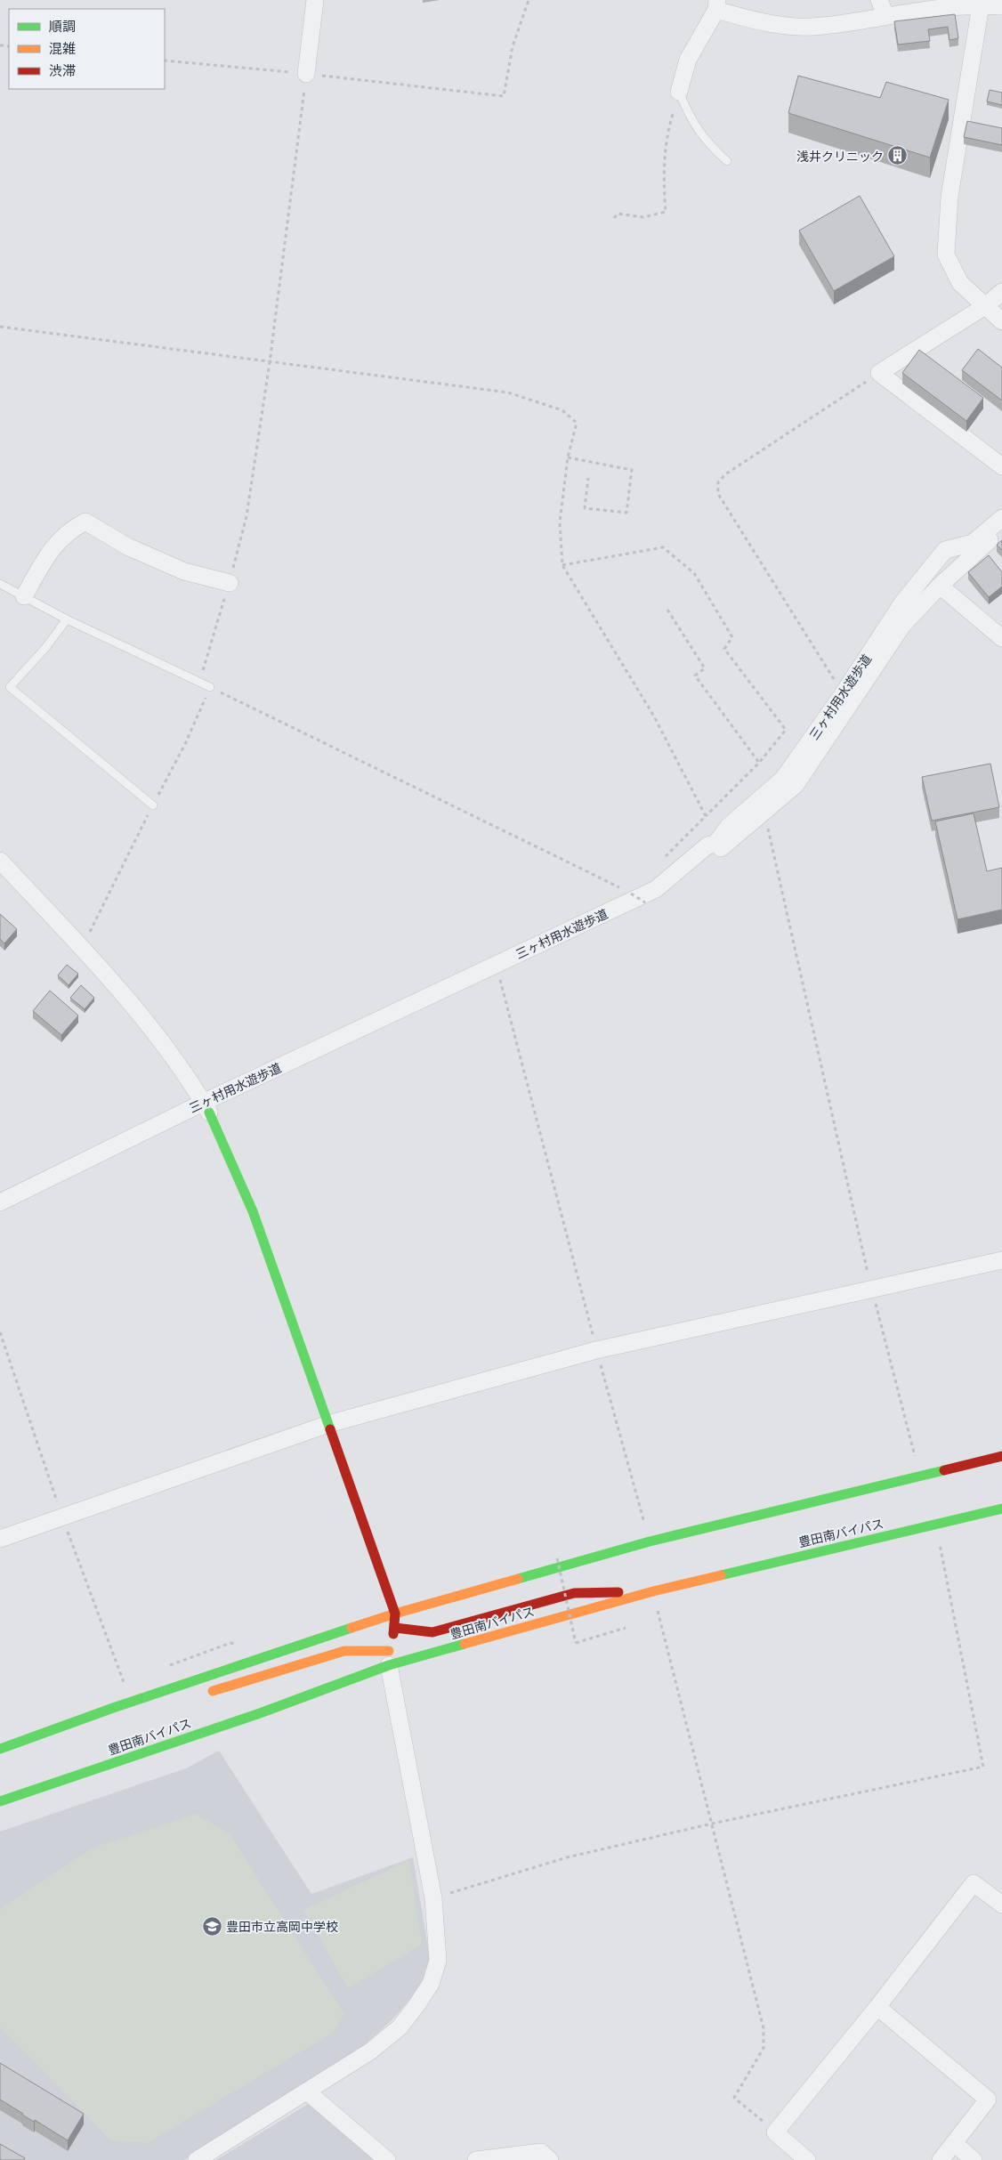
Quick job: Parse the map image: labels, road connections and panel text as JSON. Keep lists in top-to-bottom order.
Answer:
{
  "streets": {
    "main road": ["豊田南バイパス"],
    "street": ["三ヶ村用水遊歩道"]
  },
  "places": {
    "building": ["浅井クリニック"],
    "school or university": ["豊田市立高岡中学校"]
  },
  "legend": ["順調", "混雑", "渋滞"]
}
